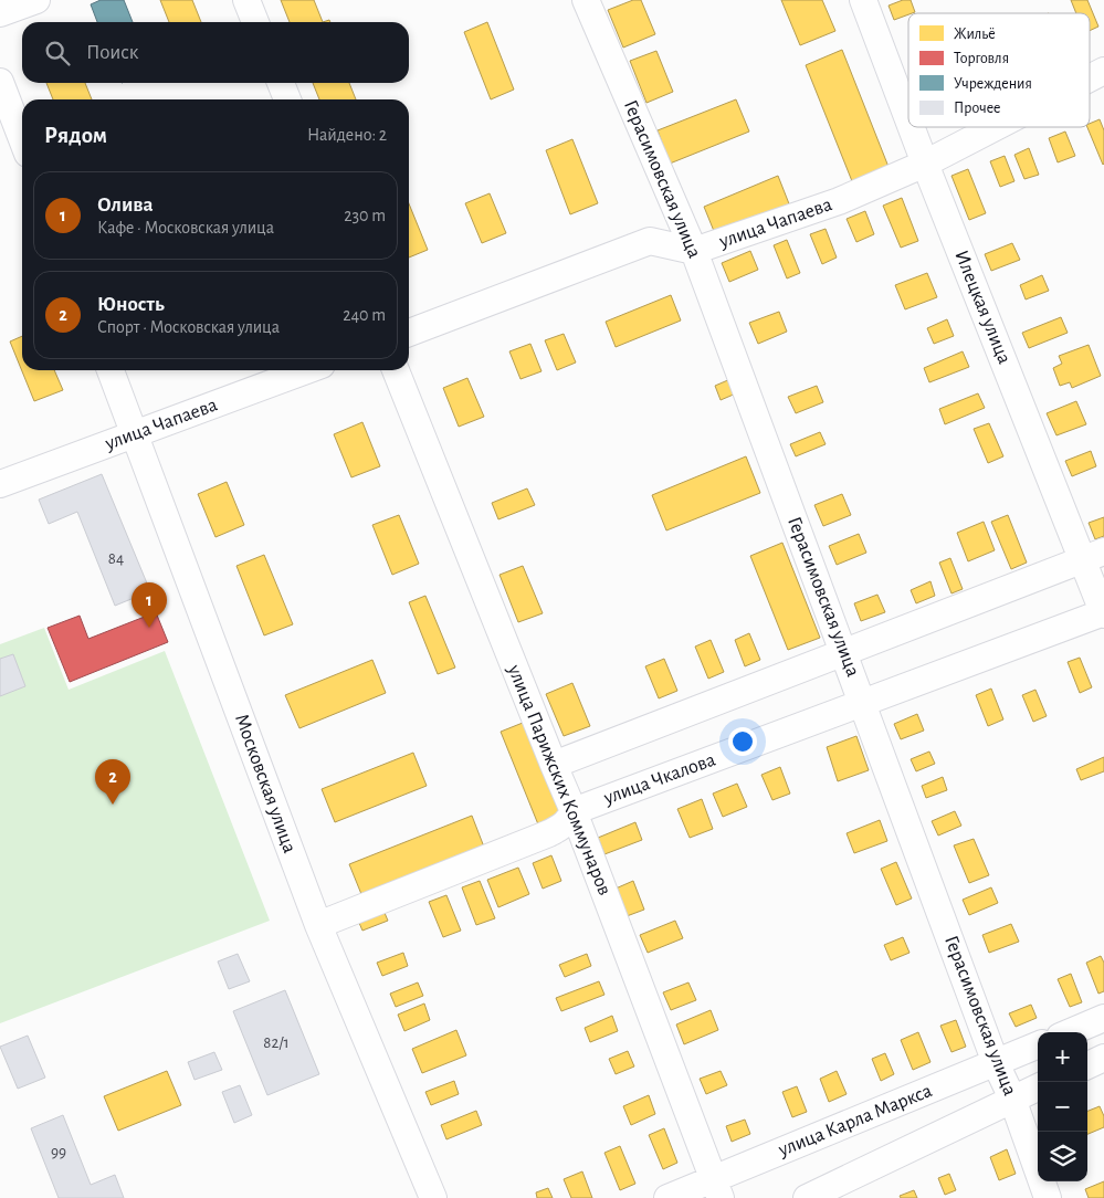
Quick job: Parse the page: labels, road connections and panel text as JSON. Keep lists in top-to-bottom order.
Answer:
{
  "streets": {
    "street": [
      "Герасимовская улица",
      "улица Чапаева",
      "Илецкая улица",
      "улица Чкалова",
      "улица Парижских Коммунаров",
      "Московская улица",
      "улица Карла Маркса"
    ]
  },
  "crossings": [
    ["Герасимовская улица", "улица Чапаева"],
    ["Герасимовская улица", "улица Чкалова"],
    ["Герасимовская улица", "улица Карла Маркса"],
    ["улица Чапаева", "Илецкая улица"],
    ["улица Чапаева", "Московская улица"],
    ["Илецкая улица", "улица Чкалова"],
    ["улица Чкалова", "улица Парижских Коммунаров"],
    ["улица Чкалова", "Московская улица"],
    ["улица Парижских Коммунаров", "улица Карла Маркса"]
  ],
  "house_numbers": ["84", "82/1", "99"],
  "legend": [
    "Жильё",
    "Торговля",
    "Учреждения",
    "Прочее"
  ],
  "page": {
    "search": "Поиск",
    "heading": ["Рядом", "Найдено: 2"],
    "list": [
      {
        "mark": "1",
        "name": "Олива",
        "note": "Кафе · Московская улица",
        "value": "230 m"
      },
      {
        "mark": "2",
        "name": "Юность",
        "note": "Спорт · Московская улица",
        "value": "240 m"
      }
    ],
    "pins": ["1", "2"],
    "map_buttons": ["+", "−"]
  }
}
